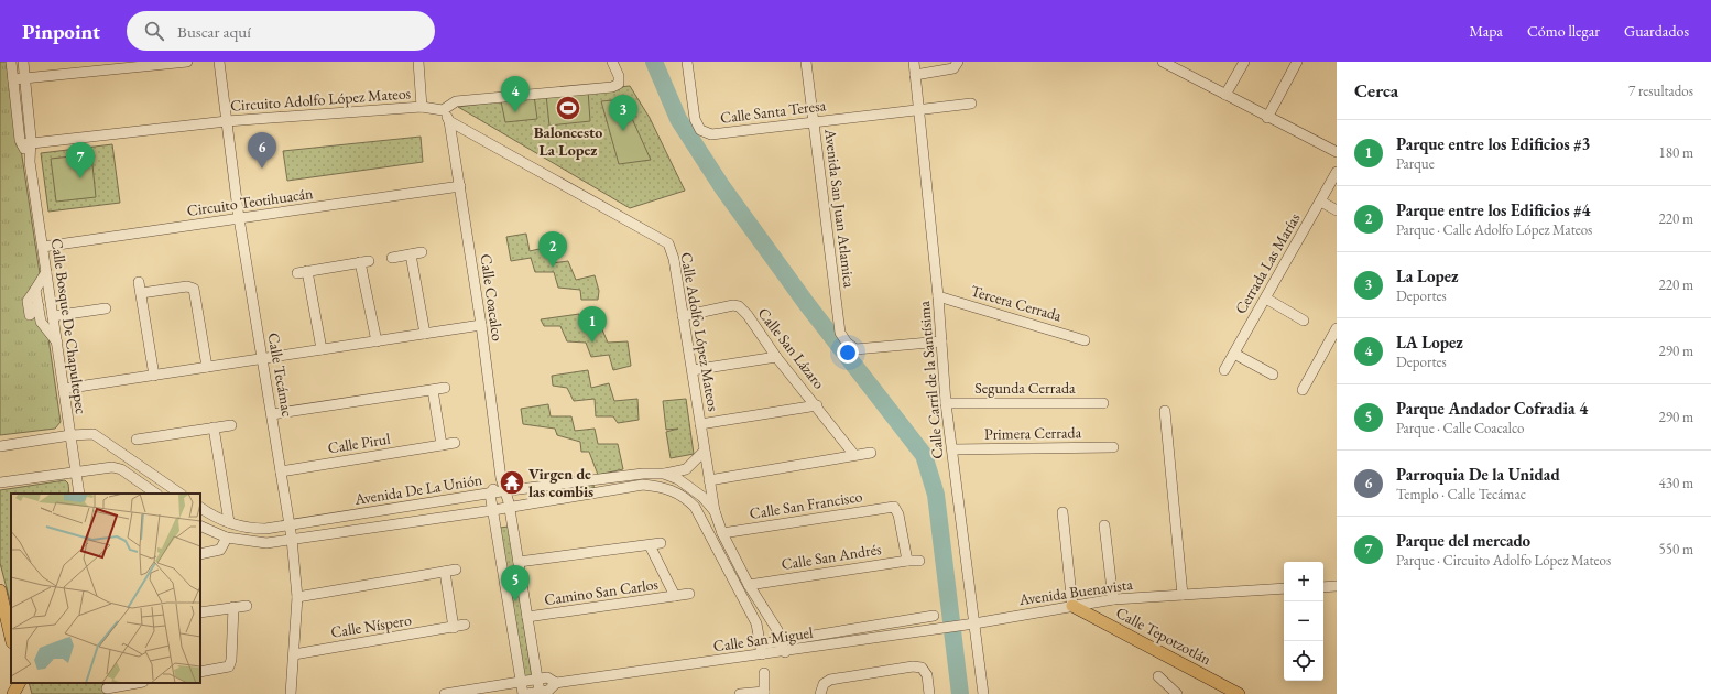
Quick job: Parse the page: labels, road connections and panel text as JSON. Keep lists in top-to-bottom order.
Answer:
{
  "streets": {
    "main road": ["Calle Tepotzotlán"],
    "street": [
      "Circuito Adolfo López Mateos",
      "Calle Santa Teresa",
      "Circuito Teotihuacán",
      "Avenida San Juan Atlamica",
      "Cerrada Las Marías",
      "Calle Coacalco",
      "Tercera Cerrada",
      "Calle Bosque De Chapultepec",
      "Calle Adolfo López Mateos",
      "Calle San Lázaro",
      "Calle Tecámac",
      "Calle Carril de la Santísima",
      "Segunda Cerrada",
      "Primera Cerrada",
      "Calle Pirul",
      "Avenida De La Unión",
      "Calle San Francisco",
      "Calle San Andrés",
      "Camino San Carlos",
      "Avenida Buenavista",
      "Calle Níspero",
      "Calle San Miguel"
    ]
  },
  "crossings": [
    ["Circuito Adolfo López Mateos", "Calle Bosque De Chapultepec"],
    ["Circuito Adolfo López Mateos", "Calle Adolfo López Mateos"],
    ["Circuito Adolfo López Mateos", "Calle Tecámac"],
    ["Calle Santa Teresa", "Avenida San Juan Atlamica"],
    ["Calle Santa Teresa", "Calle Carril de la Santísima"],
    ["Circuito Teotihuacán", "Calle Coacalco"],
    ["Circuito Teotihuacán", "Calle Bosque De Chapultepec"],
    ["Circuito Teotihuacán", "Calle Tecámac"],
    ["Avenida San Juan Atlamica", "Calle Carril de la Santísima"],
    ["Calle Coacalco", "Calle Adolfo López Mateos"],
    ["Calle Coacalco", "Avenida De La Unión"],
    ["Calle Coacalco", "Camino San Carlos"],
    ["Calle Coacalco", "Calle San Miguel"],
    ["Tercera Cerrada", "Calle Carril de la Santísima"],
    ["Calle Adolfo López Mateos", "Calle San Lázaro"],
    ["Calle Adolfo López Mateos", "Avenida De La Unión"],
    ["Calle Tecámac", "Calle Pirul"],
    ["Calle Tecámac", "Avenida De La Unión"],
    ["Calle Tecámac", "Calle Níspero"],
    ["Calle Carril de la Santísima", "Segunda Cerrada"],
    ["Calle Carril de la Santísima", "Primera Cerrada"],
    ["Calle Carril de la Santísima", "Avenida Buenavista"],
    ["Calle Carril de la Santísima", "Calle San Miguel"],
    ["Avenida De La Unión", "Calle San Francisco"],
    ["Avenida De La Unión", "Calle San Andrés"],
    ["Avenida De La Unión", "Calle San Miguel"],
    ["Calle San Francisco", "Calle San Andrés"],
    ["Avenida Buenavista", "Calle Tepotzotlán"],
    ["Avenida Buenavista", "Calle San Miguel"]
  ],
  "places": {
    "sports": ["Baloncesto La Lopez"],
    "temple": ["Virgen de las combis"]
  },
  "page": {
    "header": "Pinpoint",
    "search": "Buscar aquí",
    "nav": ["Mapa", "Cómo llegar", "Guardados"],
    "heading": ["Cerca", "7 resultados"],
    "pins": [
      "4",
      "3",
      "6",
      "7",
      "2",
      "1",
      "5"
    ],
    "list": [
      {
        "mark": "1",
        "name": "Parque entre los Edificios #3",
        "note": "Parque",
        "value": "180 m"
      },
      {
        "mark": "2",
        "name": "Parque entre los Edificios #4",
        "note": "Parque · Calle Adolfo López Mateos",
        "value": "220 m"
      },
      {
        "mark": "3",
        "name": "La Lopez",
        "note": "Deportes",
        "value": "220 m"
      },
      {
        "mark": "4",
        "name": "LA Lopez",
        "note": "Deportes",
        "value": "290 m"
      },
      {
        "mark": "5",
        "name": "Parque Andador Cofradia 4",
        "note": "Parque · Calle Coacalco",
        "value": "290 m"
      },
      {
        "mark": "6",
        "name": "Parroquia De la Unidad",
        "note": "Templo · Calle Tecámac",
        "value": "430 m"
      },
      {
        "mark": "7",
        "name": "Parque del mercado",
        "note": "Parque · Circuito Adolfo López Mateos",
        "value": "550 m"
      }
    ],
    "map_buttons": ["+", "−"]
  }
}
